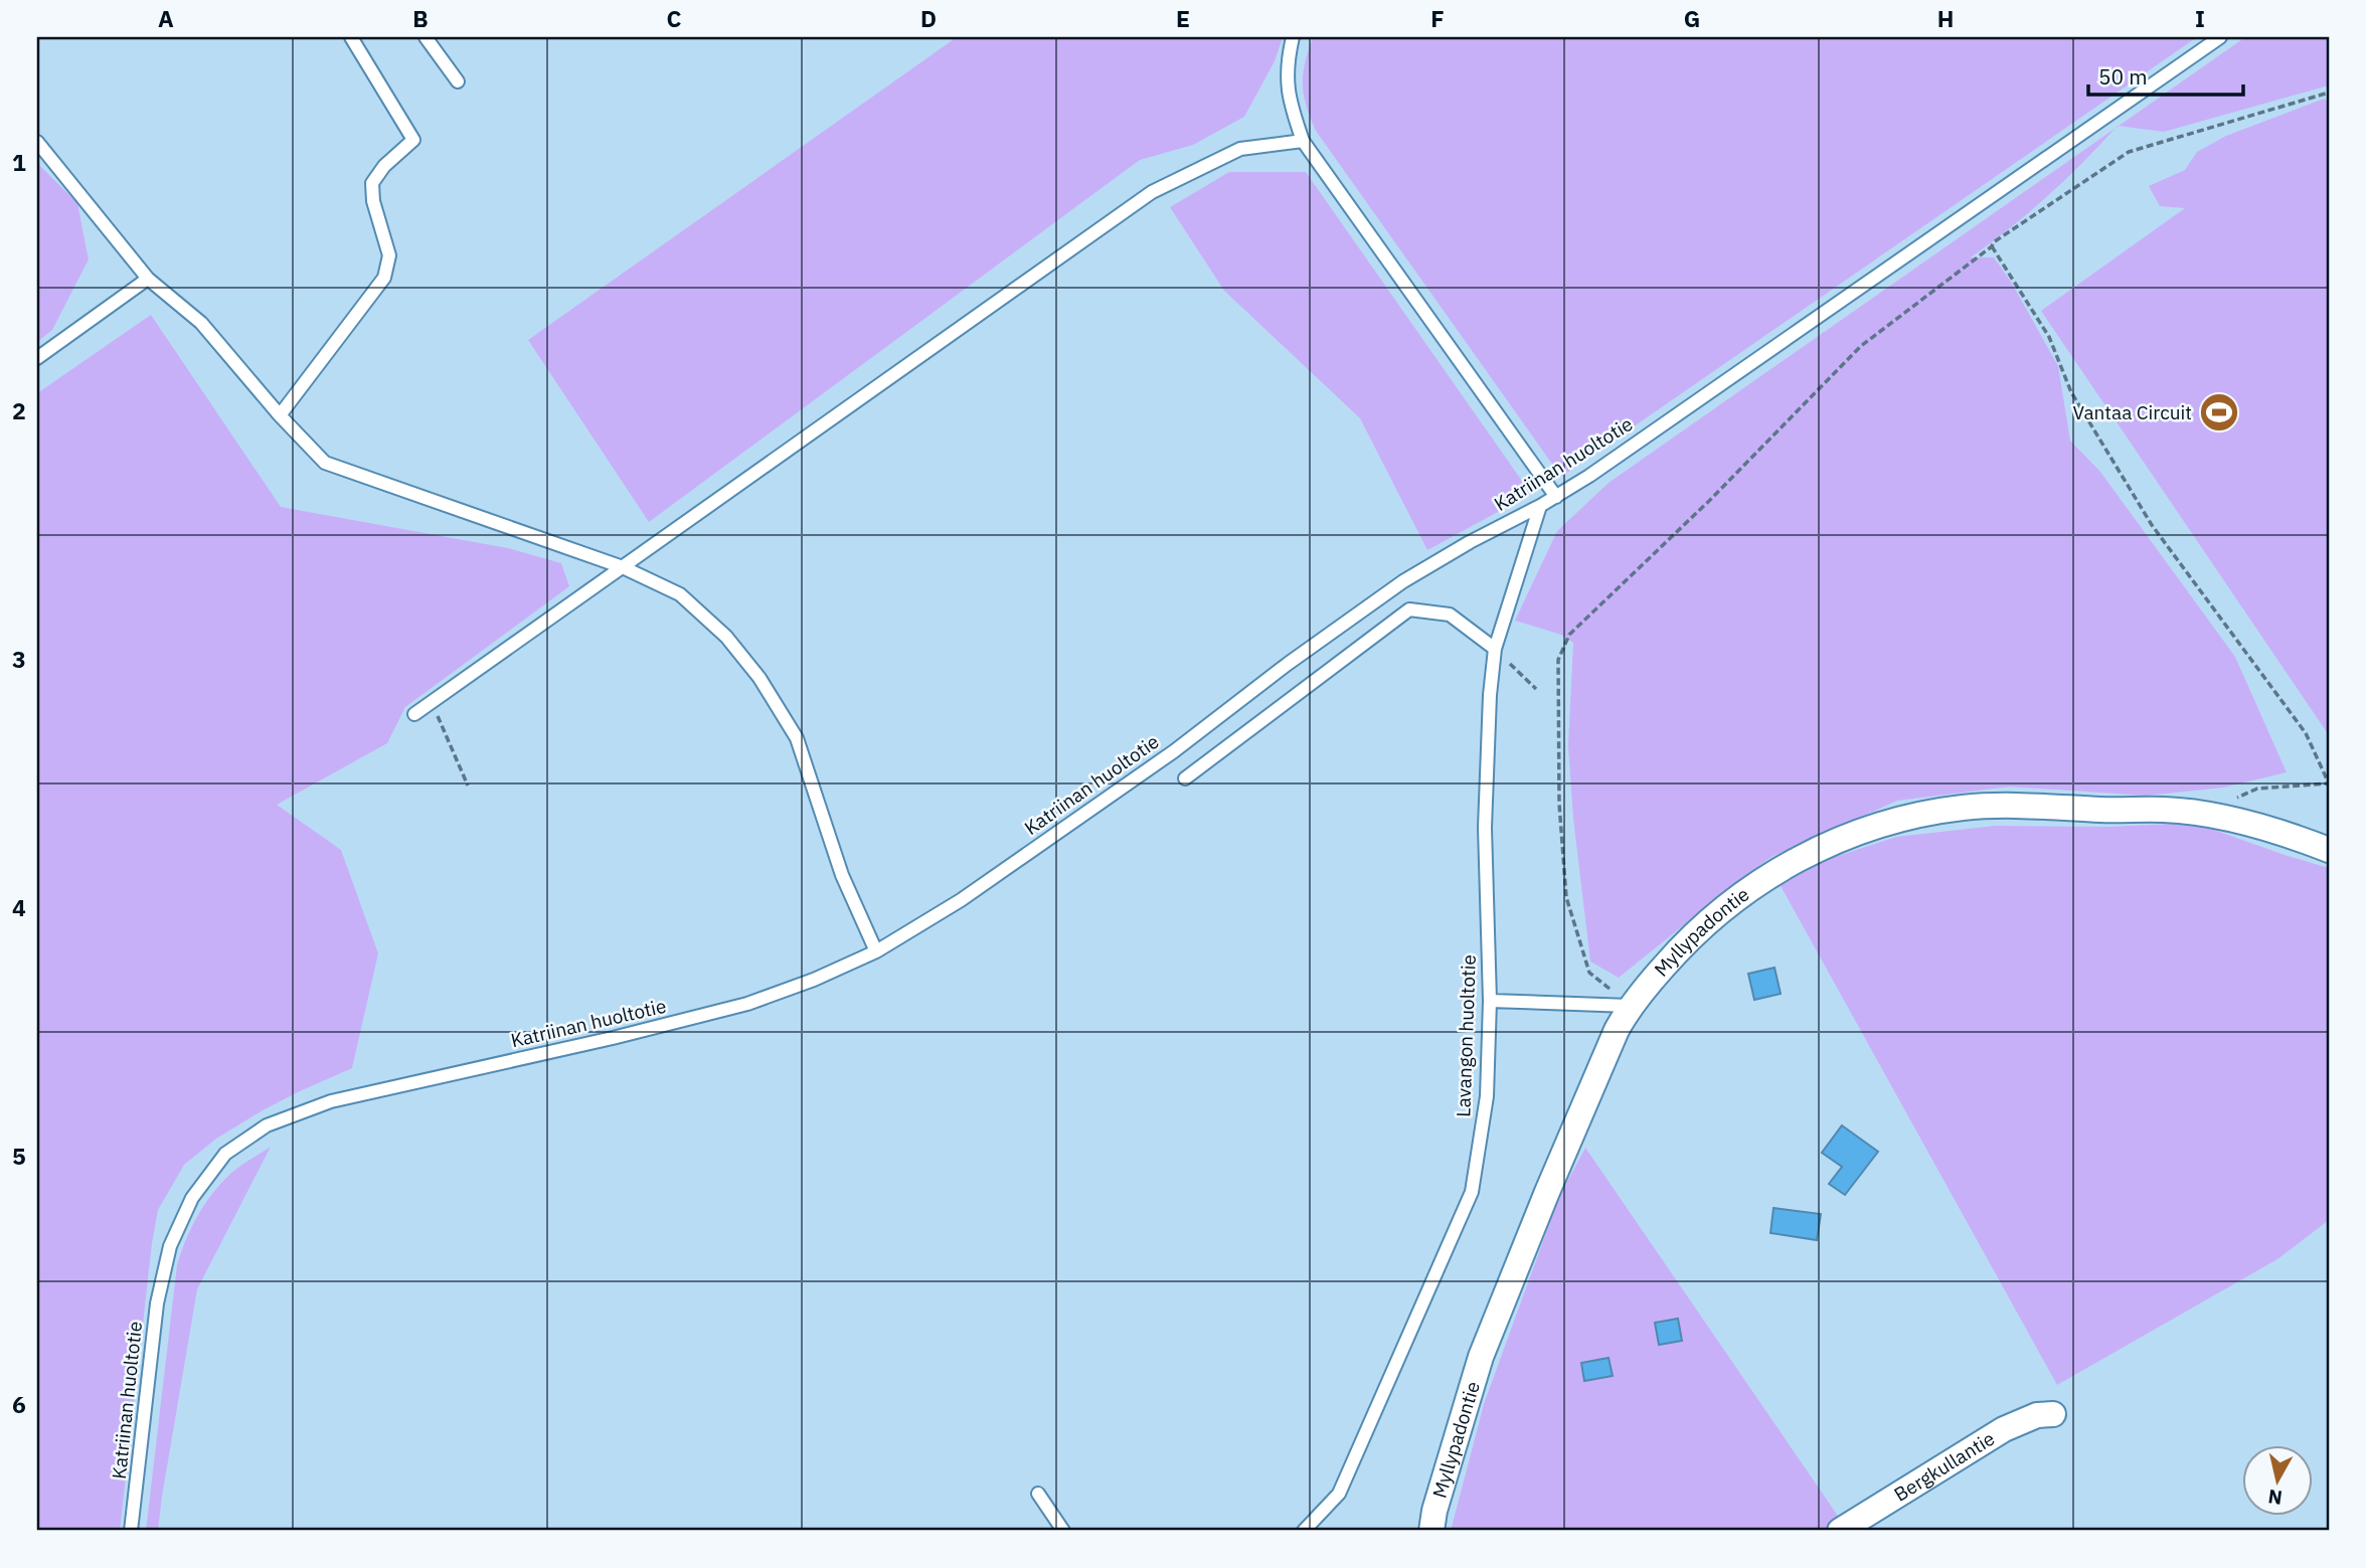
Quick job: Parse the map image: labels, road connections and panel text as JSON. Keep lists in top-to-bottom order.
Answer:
{
  "streets": {
    "street": ["Myllypadontie", "Bergkullantie"],
    "lane": ["Katriinan huoltotie", "Lavangon huoltotie"]
  },
  "crossings": [
    ["Katriinan huoltotie", "Lavangon huoltotie"]
  ],
  "places": {
    "sports": ["Vantaa Circuit"]
  },
  "scale_bar": "50 m",
  "north": "bottom",
  "grid": {
    "columns": [
      "A",
      "B",
      "C",
      "D",
      "E",
      "F",
      "G",
      "H",
      "I"
    ],
    "rows": [
      "1",
      "2",
      "3",
      "4",
      "5",
      "6"
    ]
  }
}
